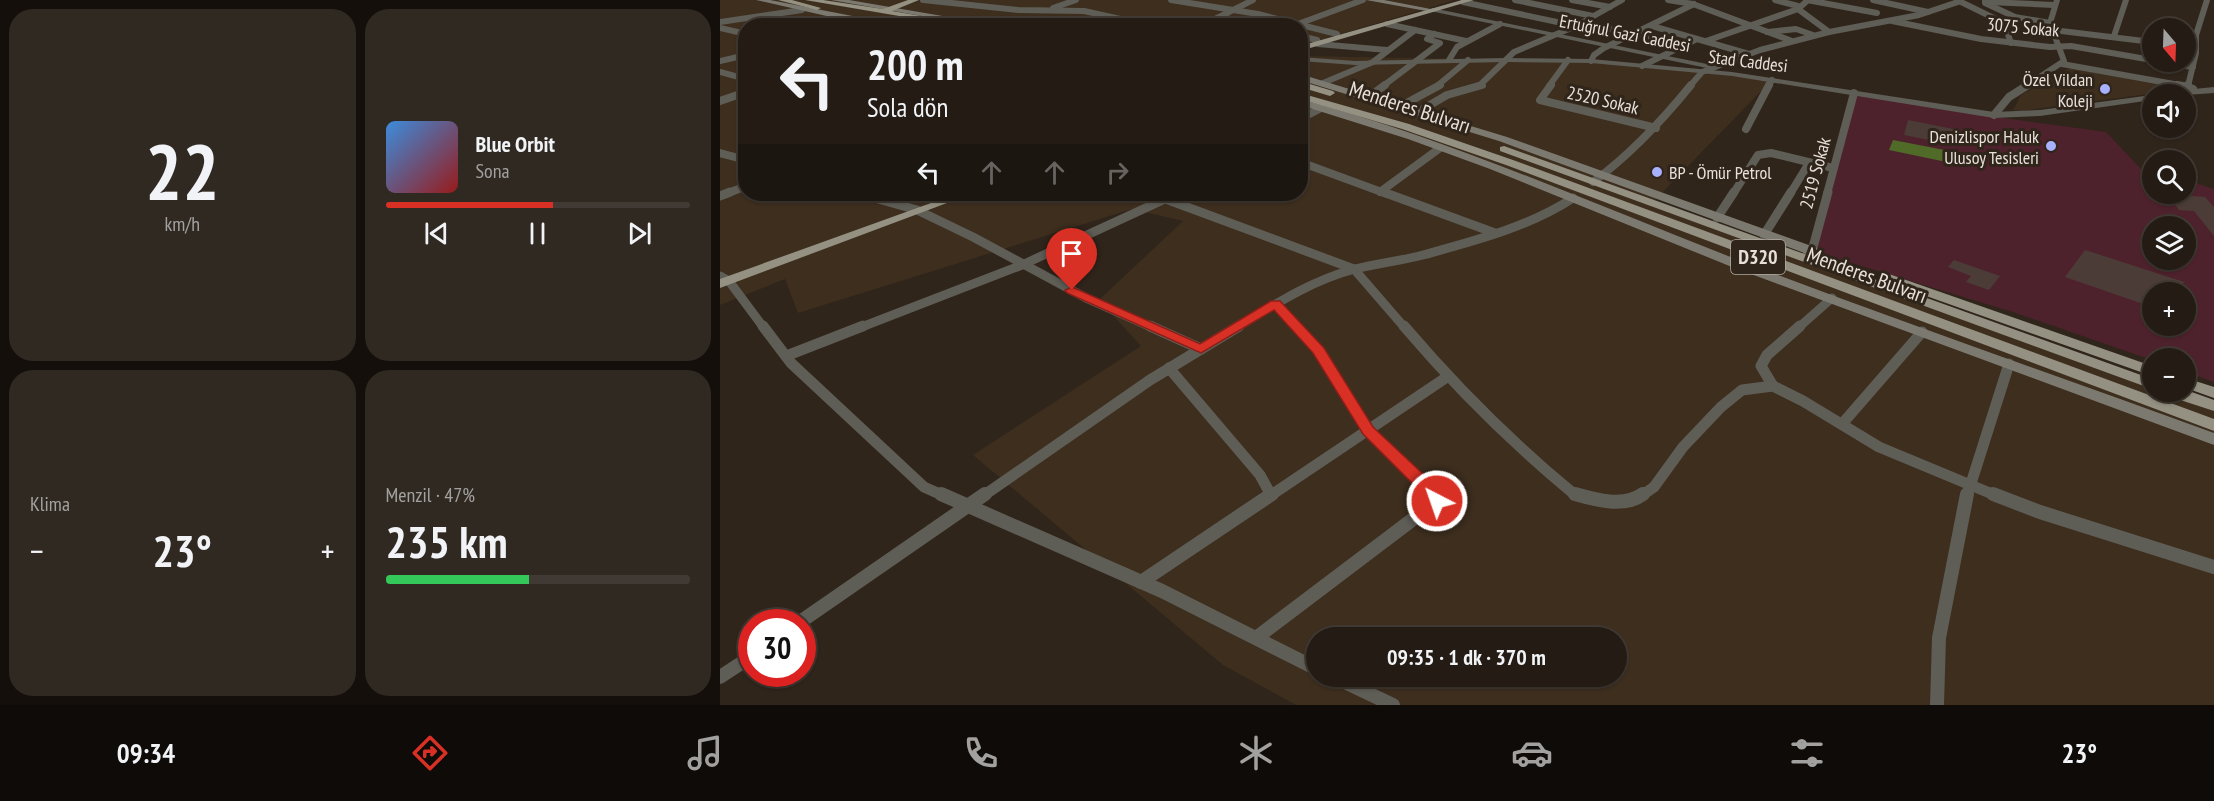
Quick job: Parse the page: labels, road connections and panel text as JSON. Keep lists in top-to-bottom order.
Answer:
{
  "streets": {
    "main road": ["Ertuğrul Gazi Caddesi", "Menderes Bulvarı", "D320"],
    "street": [
      "3075 Sokak",
      "Stad Caddesi",
      "2520 Sokak",
      "2519 Sokak"
    ]
  },
  "crossings": [
    ["Ertuğrul Gazi Caddesi", "Stad Caddesi"],
    ["Stad Caddesi", "2520 Sokak"],
    ["Stad Caddesi", "2519 Sokak"],
    ["Menderes Bulvarı", "2519 Sokak"]
  ],
  "places": ["Özel Vildan Koleji", "Denizlispor Haluk Ulusoy Tesisleri", "BP - Ömür Petrol"],
  "north": "bottom",
  "page": {
    "tile": [
      ["22", "km/h"],
      "Klima",
      ["Menzil · 47%", "235 km"]
    ],
    "map_buttons": ["+", "−"],
    "turn": ["200 m", "Sola dön"],
    "song": ["Blue Orbit", "Sona"],
    "heat": ["−", "23°", "+"],
    "limit": "30",
    "trip": "09:35 · 1 dk · 370 m",
    "tabs": ["09:34", "23°"]
  }
}
